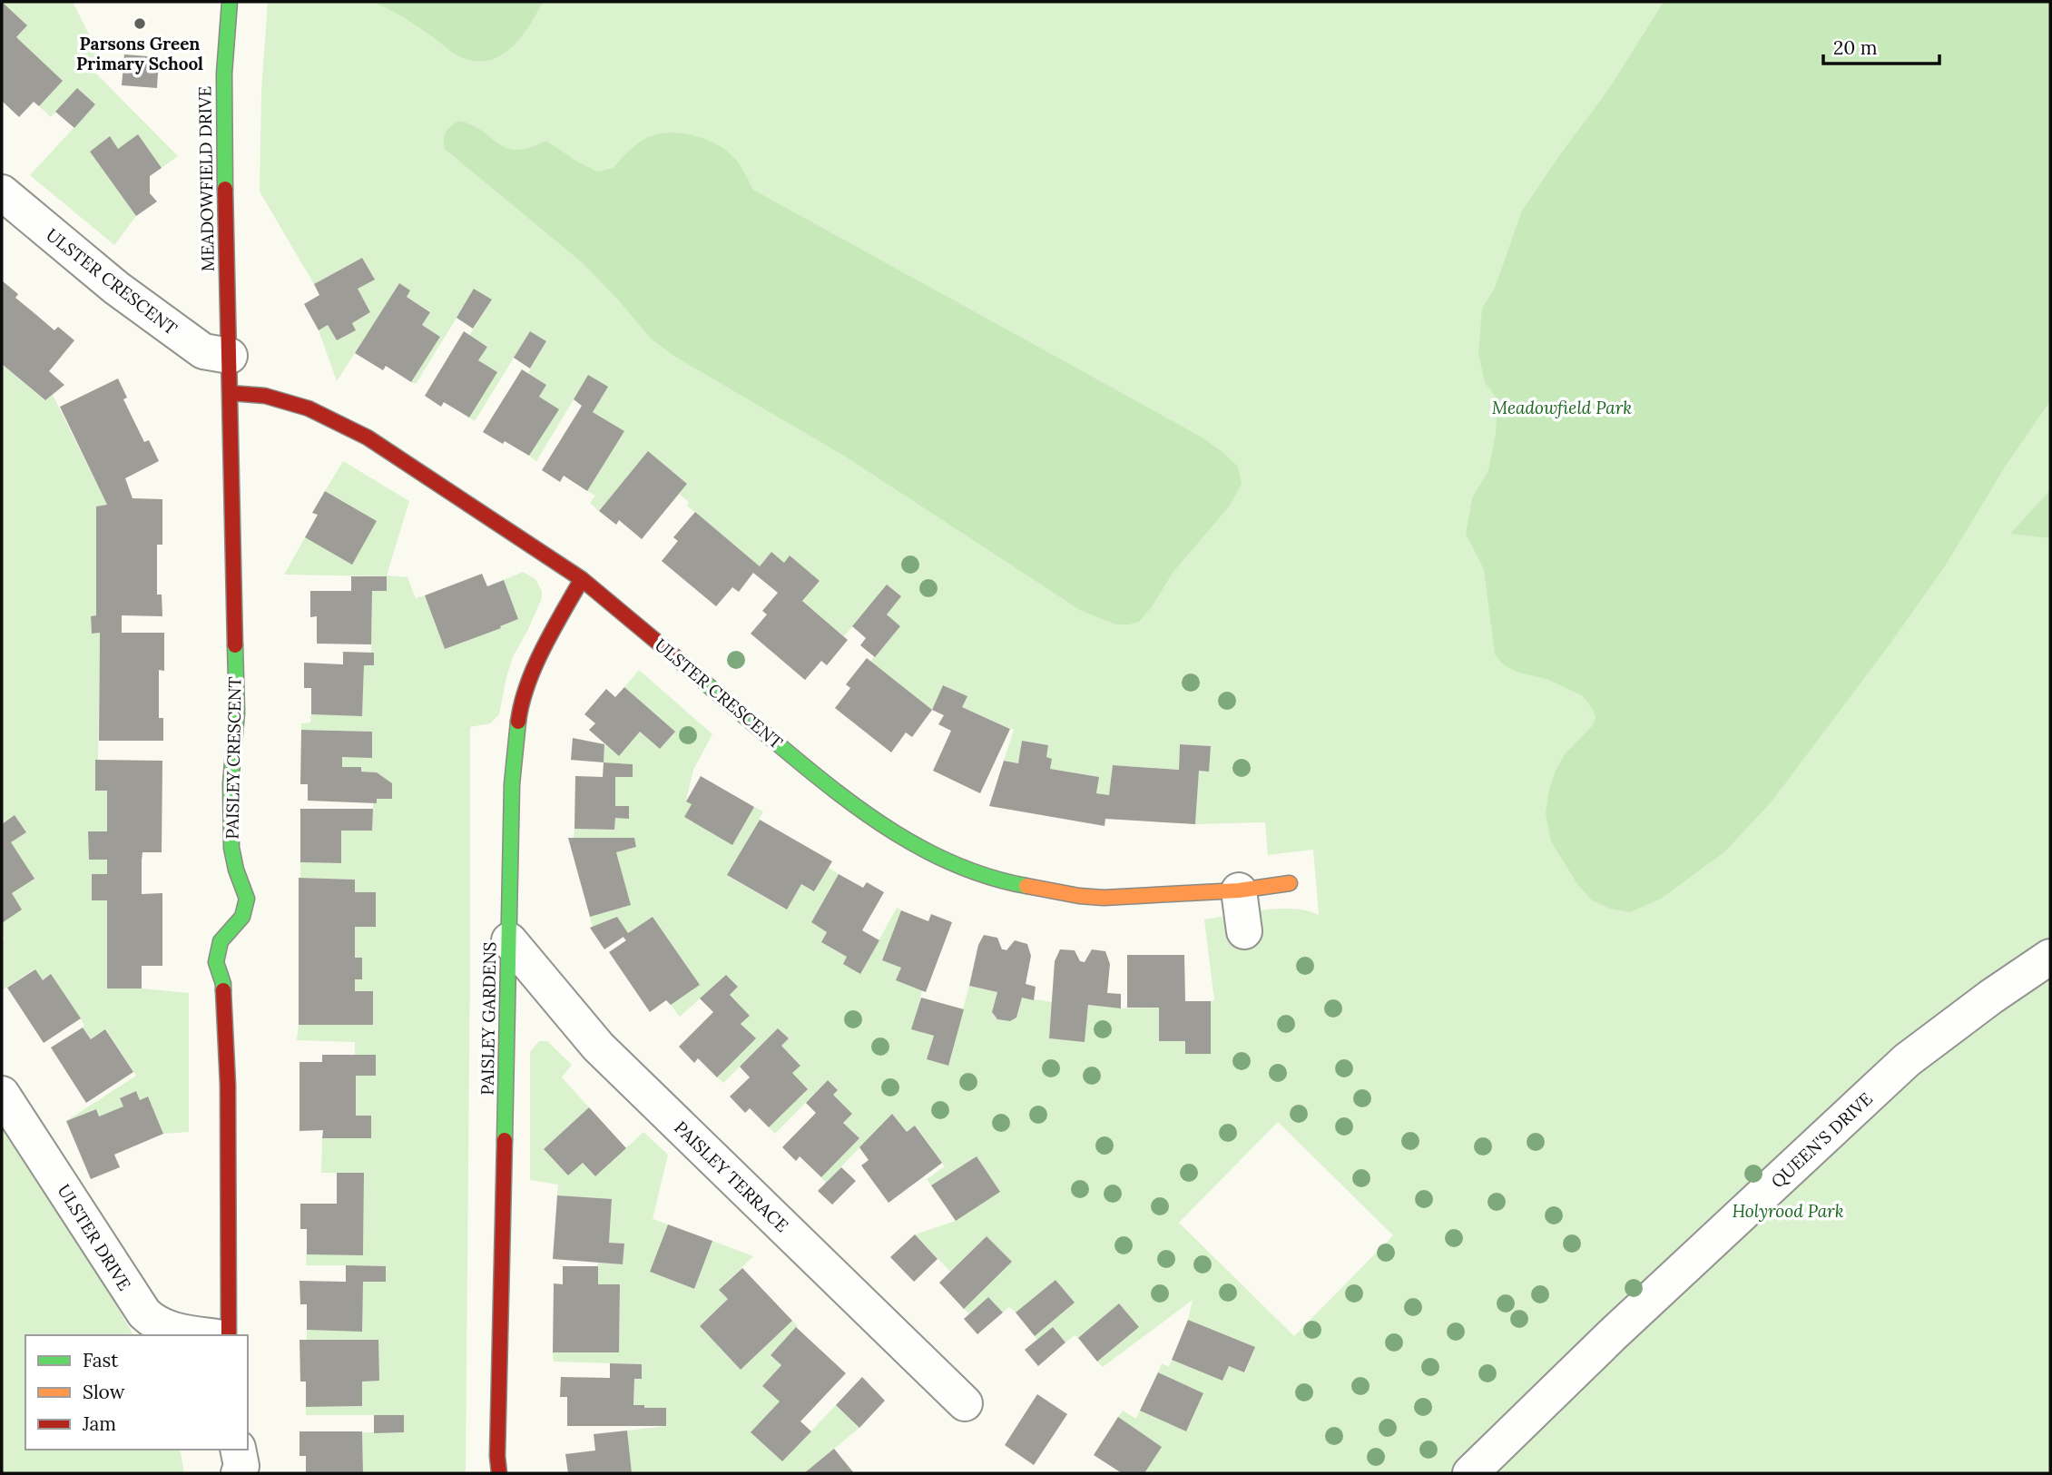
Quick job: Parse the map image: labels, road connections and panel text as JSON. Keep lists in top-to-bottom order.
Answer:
{
  "streets": {
    "street": [
      "MEADOWFIELD DRIVE",
      "ULSTER CRESCENT",
      "PAISLEY CRESCENT",
      "PAISLEY GARDENS",
      "QUEEN'S DRIVE",
      "PAISLEY TERRACE",
      "ULSTER DRIVE"
    ]
  },
  "crossings": [
    ["MEADOWFIELD DRIVE", "ULSTER CRESCENT"],
    ["MEADOWFIELD DRIVE", "PAISLEY CRESCENT"],
    ["ULSTER CRESCENT", "PAISLEY CRESCENT"],
    ["ULSTER CRESCENT", "PAISLEY GARDENS"],
    ["PAISLEY GARDENS", "PAISLEY TERRACE"]
  ],
  "parks": ["Meadowfield Park", "Holyrood Park"],
  "places": ["Parsons Green Primary School"],
  "legend": ["Fast", "Slow", "Jam"],
  "scale_bar": "20 m"
}
